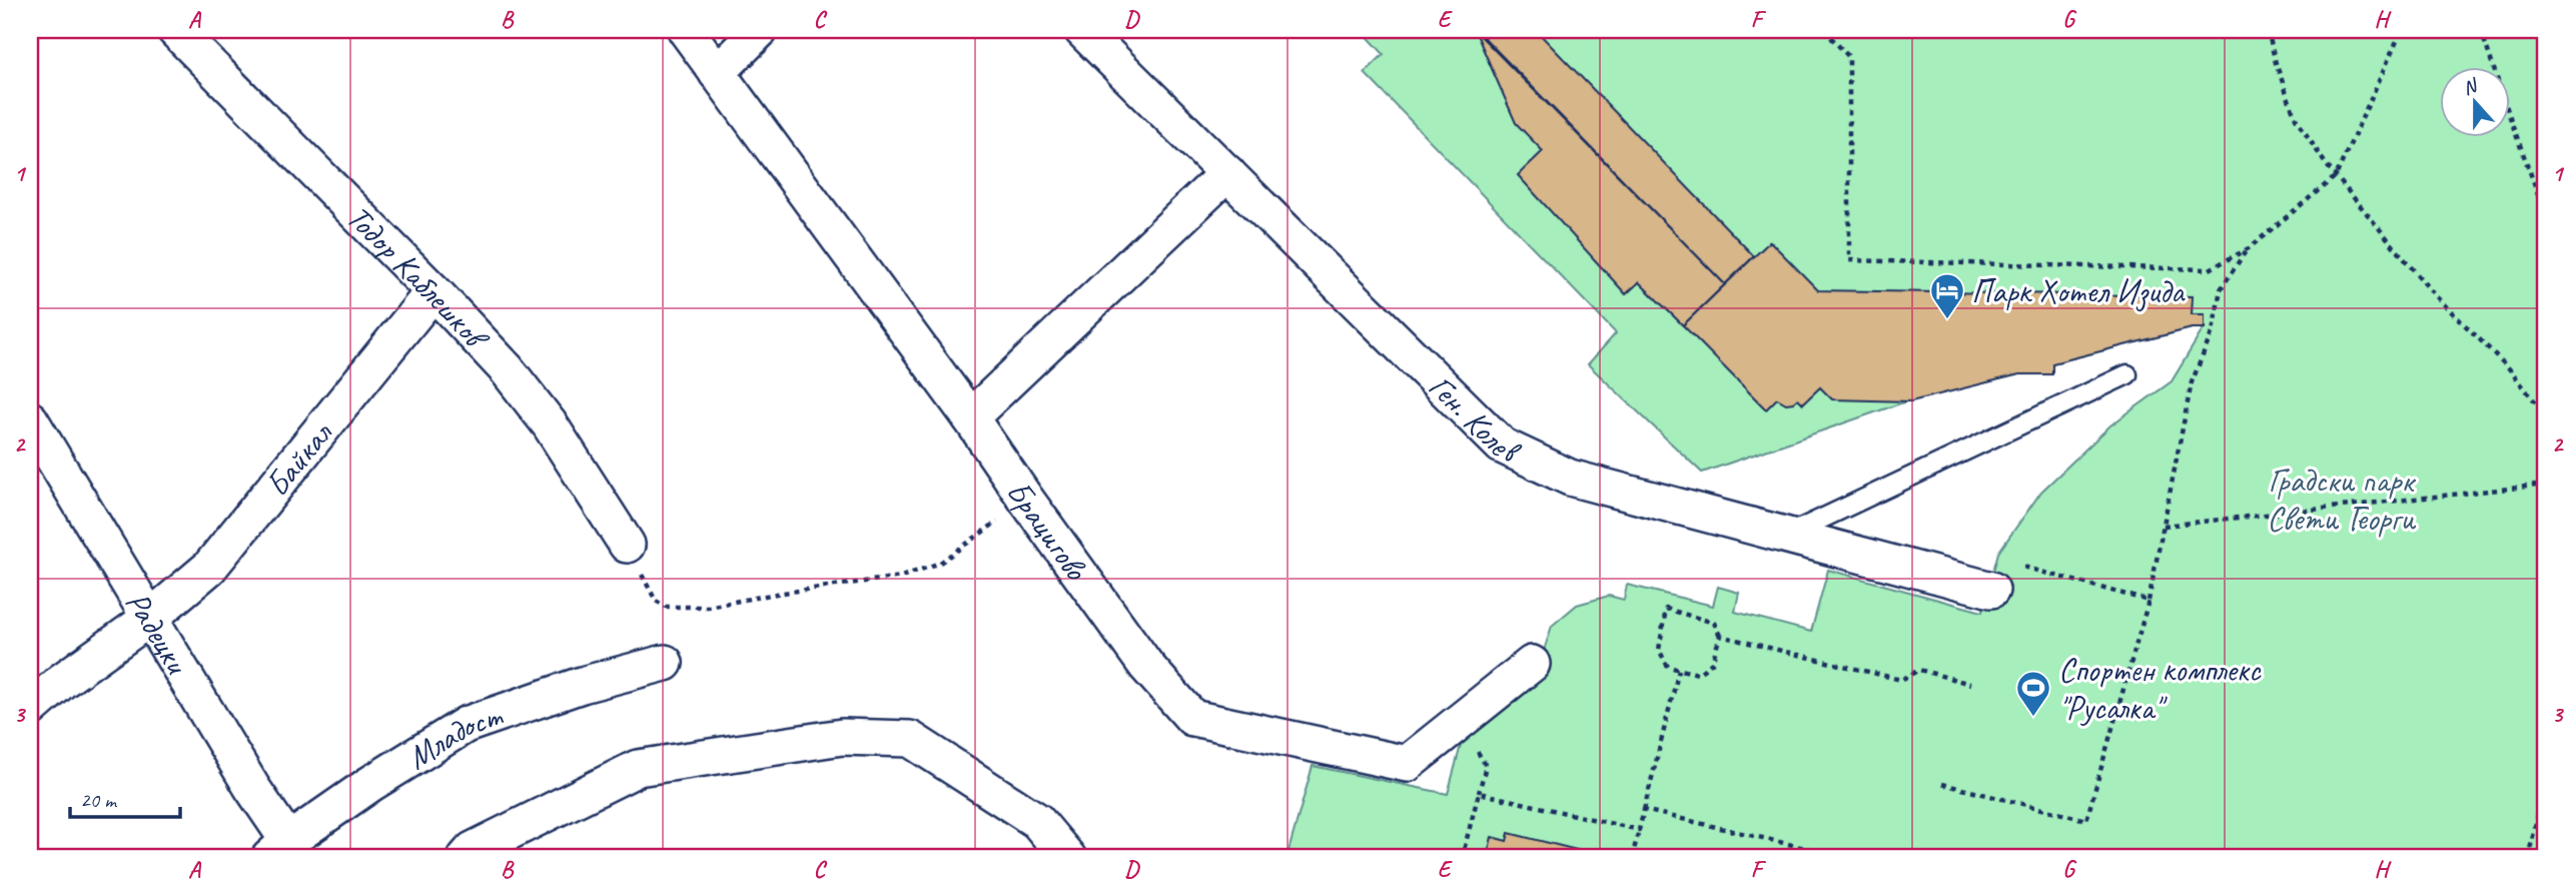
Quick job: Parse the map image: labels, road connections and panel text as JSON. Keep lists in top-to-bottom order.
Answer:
{
  "streets": {
    "street": [
      "Тодор Каблешков",
      "Ген. Колев",
      "Байкал",
      "Брацигово",
      "Радецки",
      "Младост"
    ]
  },
  "crossings": [
    ["Тодор Каблешков", "Байкал"],
    ["Байкал", "Радецки"],
    ["Радецки", "Младост"]
  ],
  "parks": ["Градски парк Свети Георги"],
  "places": {
    "hotel": ["Парк Хотел Изида"],
    "sports": ["Спортен комплекс \"Русалка\""]
  },
  "scale_bar": "20 m",
  "north": "top",
  "grid": {
    "columns": [
      "A",
      "B",
      "C",
      "D",
      "E",
      "F",
      "G",
      "H"
    ],
    "rows": ["1", "2", "3"]
  }
}
